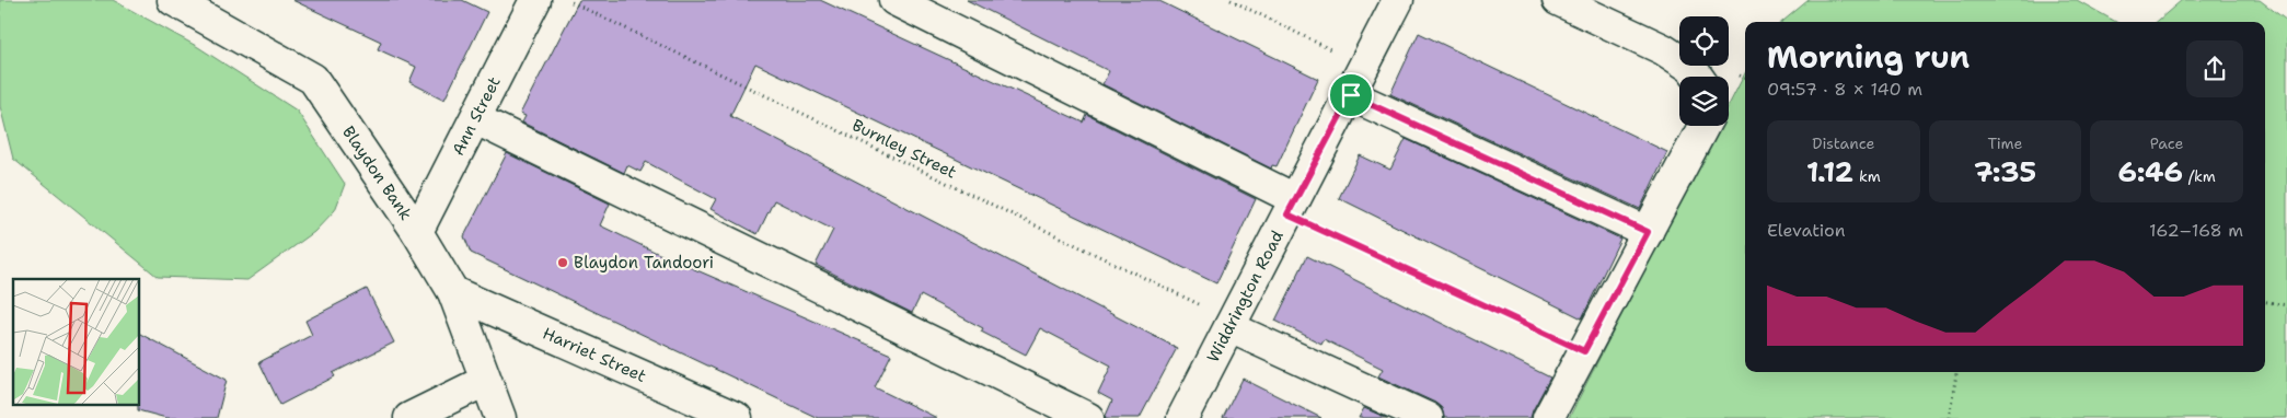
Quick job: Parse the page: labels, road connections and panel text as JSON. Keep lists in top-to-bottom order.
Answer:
{
  "streets": {
    "street": [
      "Ann Street",
      "Blaydon Bank",
      "Widdrington Road",
      "Harriet Street"
    ],
    "path": ["Burnley Street"]
  },
  "crossings": [
    ["Ann Street", "Blaydon Bank"],
    ["Burnley Street", "Widdrington Road"],
    ["Blaydon Bank", "Harriet Street"]
  ],
  "places": ["Blaydon Tandoori"],
  "page": {
    "heading": ["Morning run", "09:57 · 8 × 140 m"],
    "stats": [
      ["Distance", "1.12 km"],
      ["Time", "7:35"],
      ["Pace", "6:46 /km"]
    ],
    "chart": ["Elevation", "162–168 m"]
  }
}
